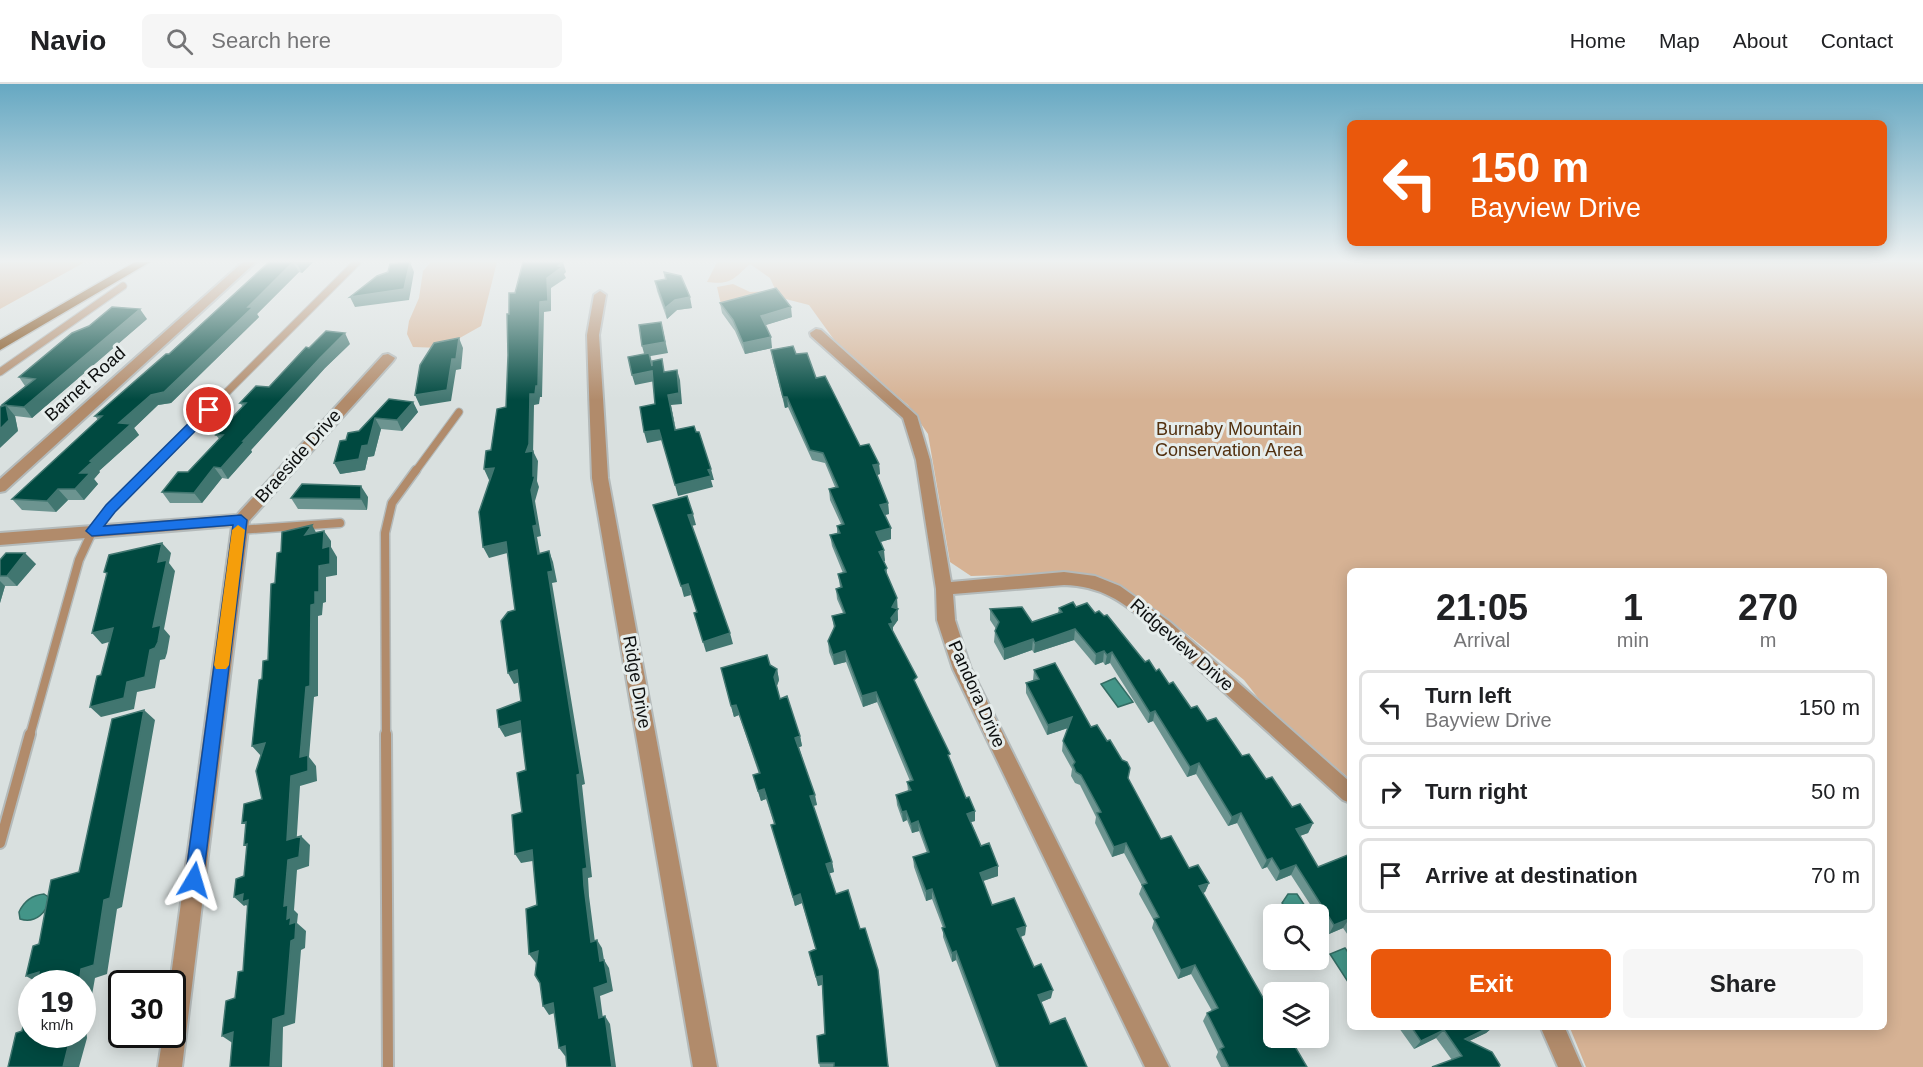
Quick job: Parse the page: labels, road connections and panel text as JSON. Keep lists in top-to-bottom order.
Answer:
{
  "streets": {
    "street": [
      "Barnet Road",
      "Braeside Drive",
      "Ridgeview Drive",
      "Ridge Drive",
      "Pandora Drive"
    ]
  },
  "crossings": [
    ["Ridgeview Drive", "Pandora Drive"]
  ],
  "parks": ["Burnaby Mountain Conservation Area"],
  "page": {
    "header": "Navio",
    "search": "Search here",
    "nav": [
      "Home",
      "Map",
      "About",
      "Contact"
    ],
    "turn": ["150 m", "Bayview Drive"],
    "eta": [
      "21:05",
      "Arrival",
      "1",
      "min",
      "270",
      "m"
    ],
    "list": [
      {
        "name": "Turn left",
        "note": "Bayview Drive",
        "value": "150 m"
      },
      {
        "name": "Turn right",
        "value": "50 m"
      },
      {
        "name": "Arrive at destination",
        "value": "70 m"
      }
    ],
    "buttons": ["Exit", "Share"],
    "speed": "19 km/h",
    "limit": "30"
  }
}
